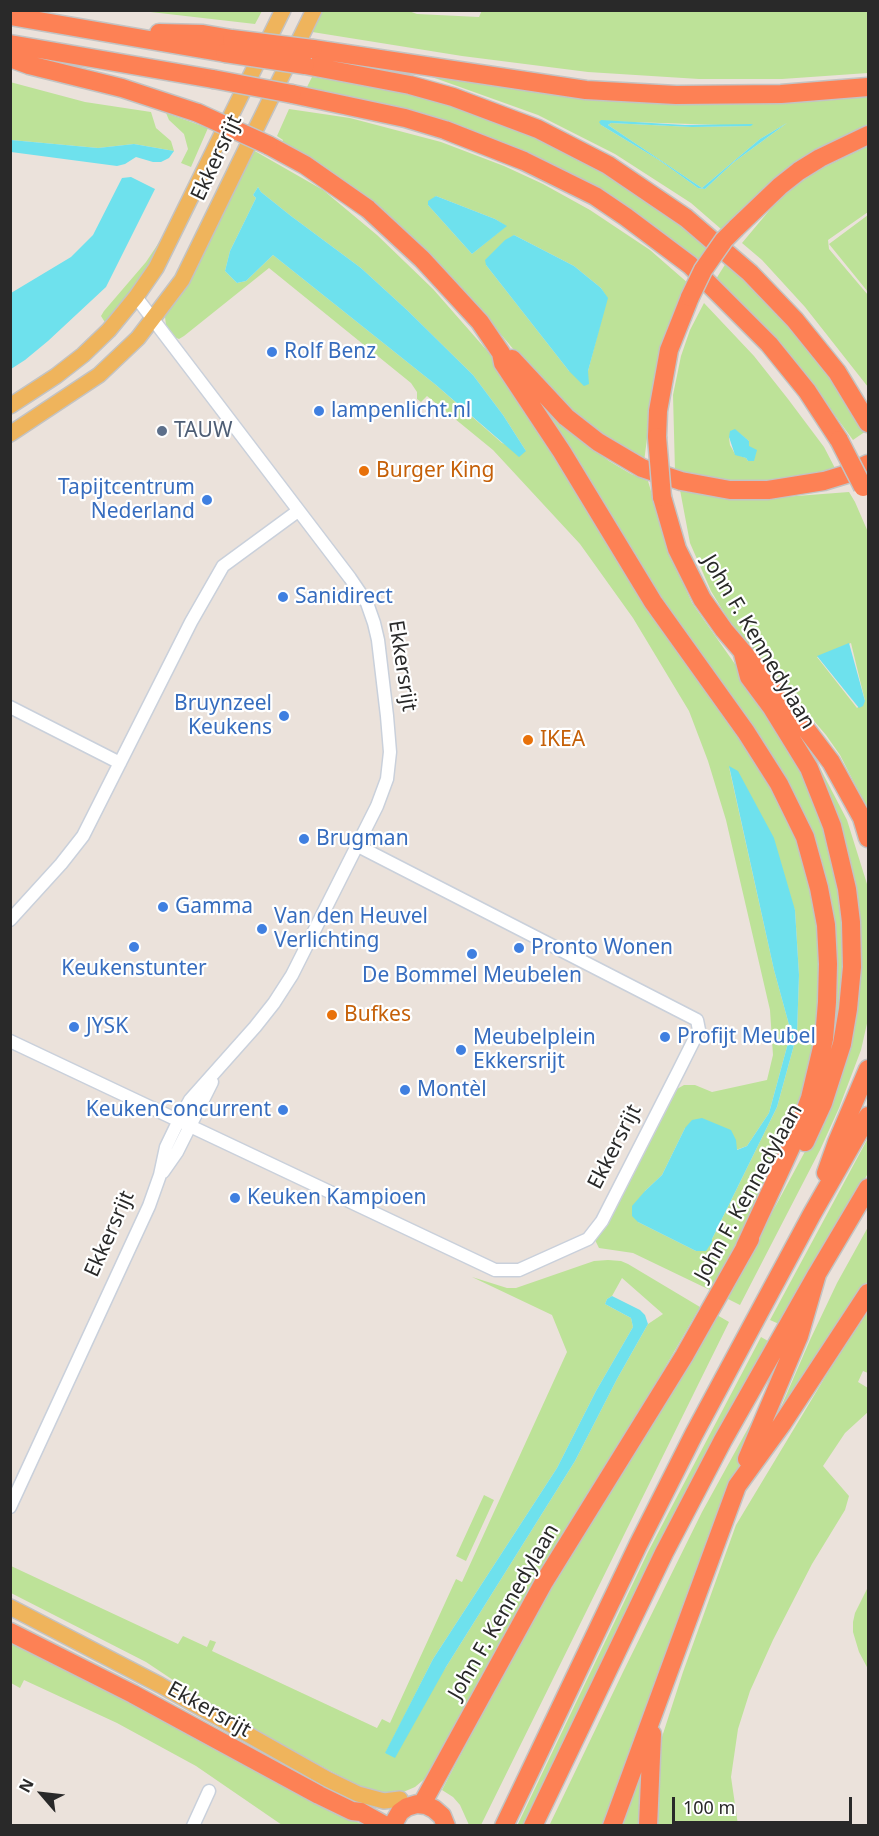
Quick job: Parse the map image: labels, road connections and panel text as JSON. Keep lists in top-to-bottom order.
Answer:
{
  "streets": {
    "highway": ["Ekkersrijt", "John F. Kennedylaan"]
  },
  "places": [
    "Rolf Benz",
    "lampenlicht.nl",
    "TAUW",
    "Burger King",
    "Tapijtcentrum Nederland",
    "Sanidirect",
    "Bruynzeel Keukens",
    "IKEA",
    "Brugman",
    "Gamma",
    "Van den Heuvel Verlichting",
    "Keukenstunter",
    "Pronto Wonen",
    "De Bommel Meubelen",
    "Bufkes",
    "JYSK",
    "Profijt Meubel",
    "Meubelplein Ekkersrijt",
    "Montèl",
    "KeukenConcurrent",
    "Keuken Kampioen"
  ],
  "scale_bar": "100 m",
  "north": "top left"
}
